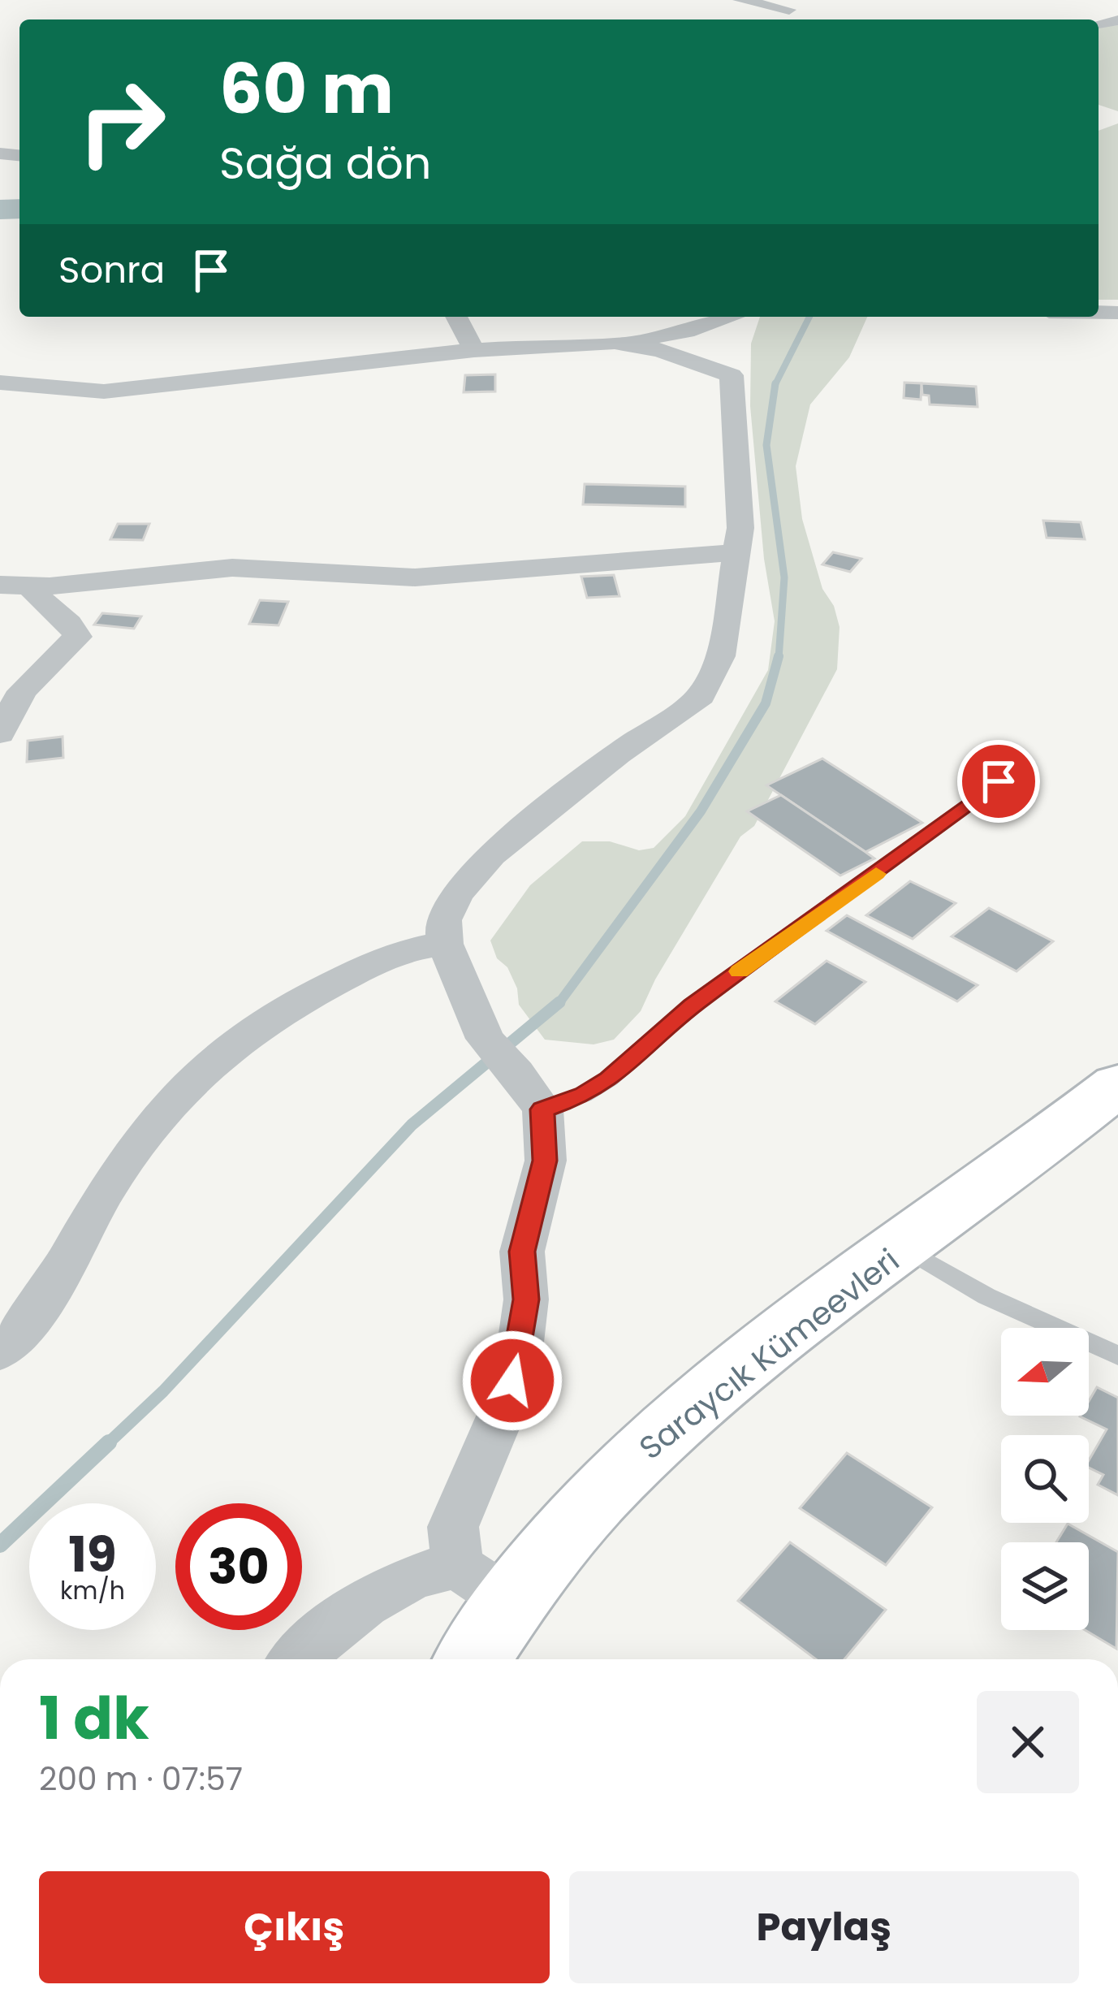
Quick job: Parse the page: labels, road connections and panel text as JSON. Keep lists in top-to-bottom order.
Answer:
{
  "streets": {
    "main road": ["Saraycık Kümeevleri"]
  },
  "north": "left",
  "page": {
    "turn": ["60 m", "Sağa dön"],
    "then": "Sonra",
    "speed": "19 km/h",
    "limit": "30",
    "heading": ["1 dk", "200 m · 07:57"],
    "buttons": ["Çıkış", "Paylaş"]
  }
}
